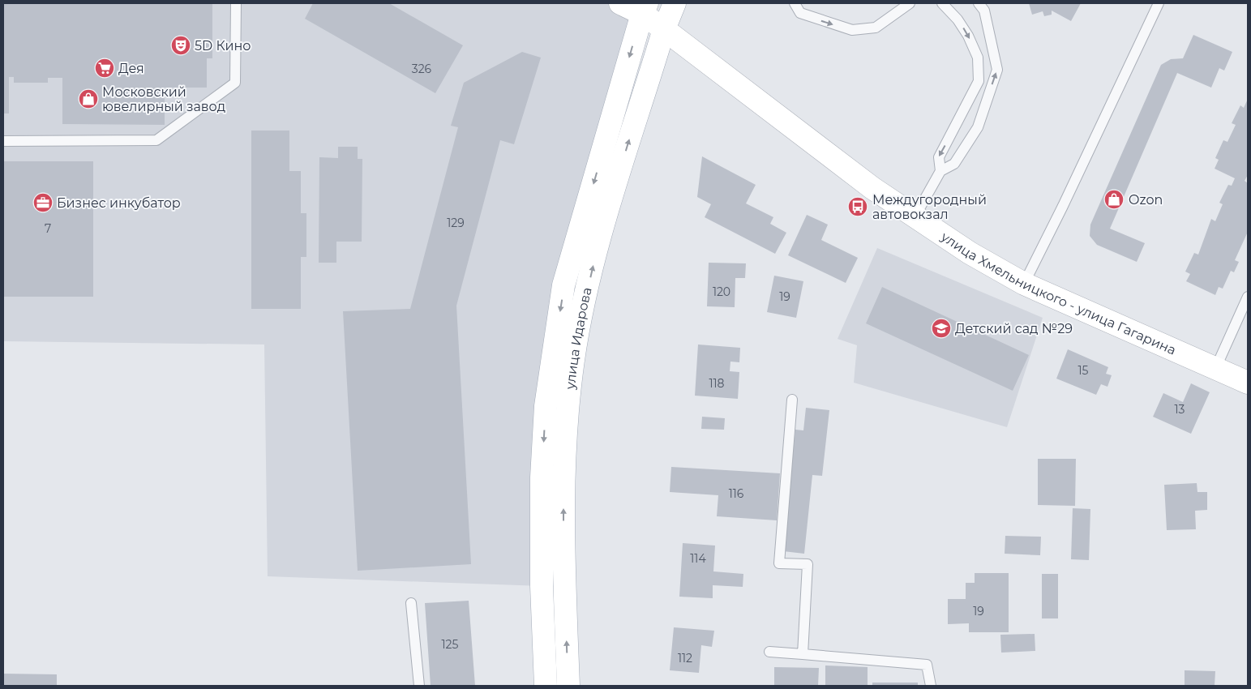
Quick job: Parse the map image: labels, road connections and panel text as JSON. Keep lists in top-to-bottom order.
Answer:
{
  "streets": {
    "main road": ["улица Хмельницкого - улица Гагарина", "улица Идарова"]
  },
  "crossings": [
    ["улица Хмельницкого - улица Гагарина", "улица Идарова"]
  ],
  "places": {
    "theatre": ["5D Кино"],
    "supermarket": ["Дея"],
    "shop": ["Московский ювелирный завод", "Ozon"],
    "office": ["Бизнес инкубатор"],
    "bus stop": ["Междугородный автовокзал"],
    "school or university": ["Детский сад №29"]
  },
  "house_numbers": [
    "326",
    "129",
    "7",
    "120",
    "19",
    "15",
    "118",
    "13",
    "116",
    "114",
    "19",
    "125",
    "112"
  ]
}
